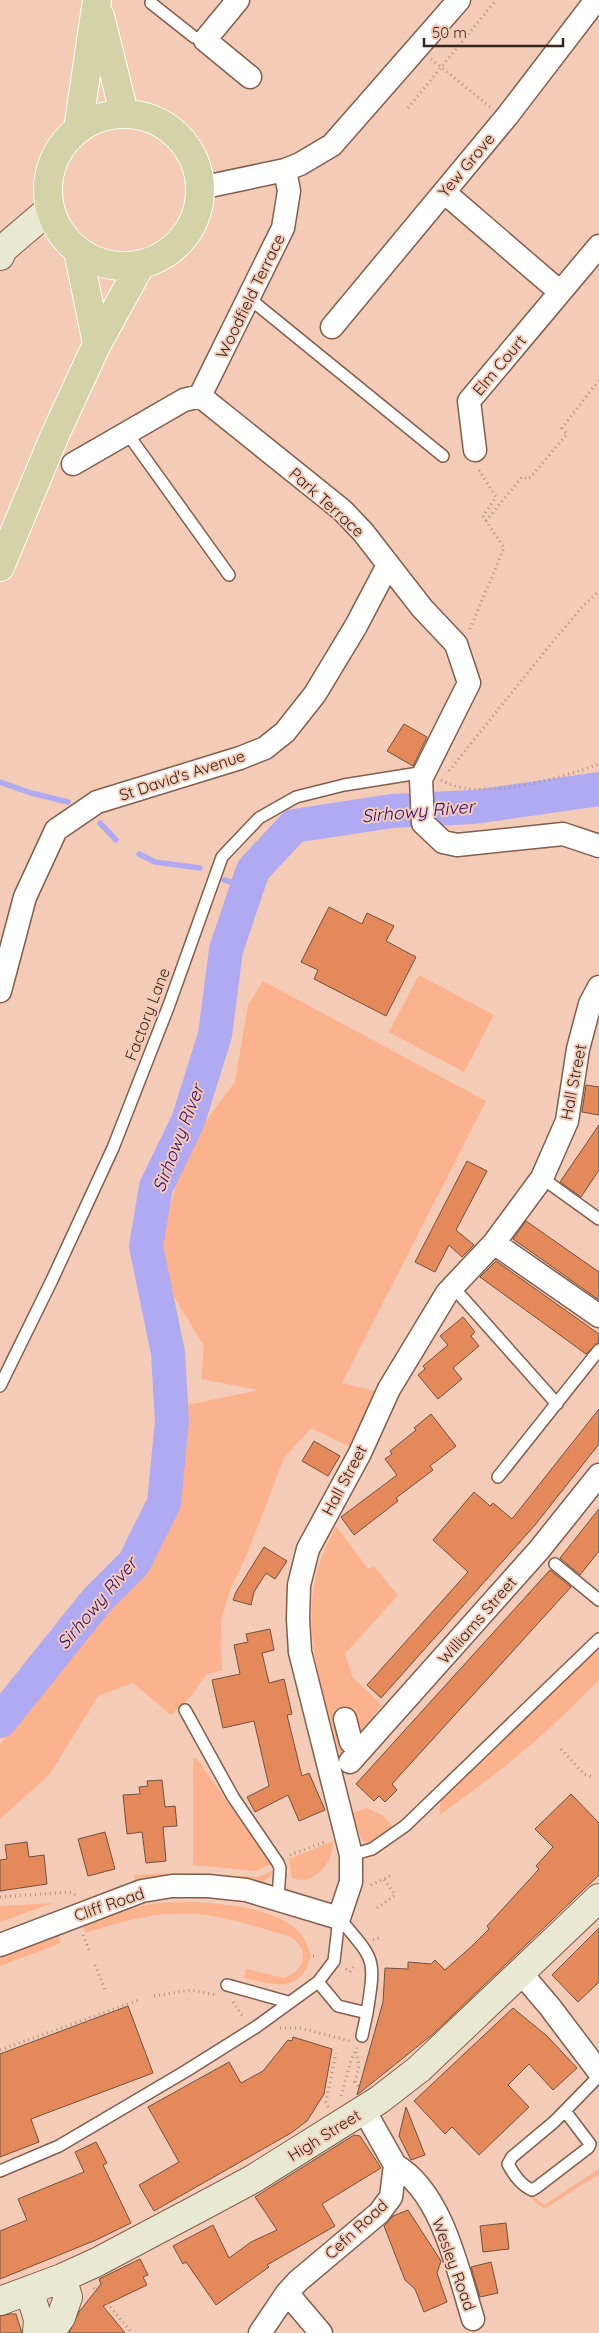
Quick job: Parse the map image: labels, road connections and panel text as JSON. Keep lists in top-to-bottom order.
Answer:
{
  "streets": {
    "main road": ["High Street"],
    "street": [
      "Yew Grove",
      "Woodfield Terrace",
      "Elm Court",
      "Park Terrace",
      "St David's Avenue",
      "Hall Street",
      "Williams Street",
      "Cliff Road",
      "Cefn Road",
      "Wesley Road"
    ],
    "lane": ["Factory Lane"]
  },
  "crossings": [
    ["Woodfield Terrace", "Park Terrace"],
    ["Park Terrace", "St David's Avenue"],
    ["Park Terrace", "Factory Lane"],
    ["Hall Street", "Cliff Road"],
    ["Cefn Road", "Wesley Road"]
  ],
  "water": ["Sirhowy River"],
  "scale_bar": "50 m"
}
